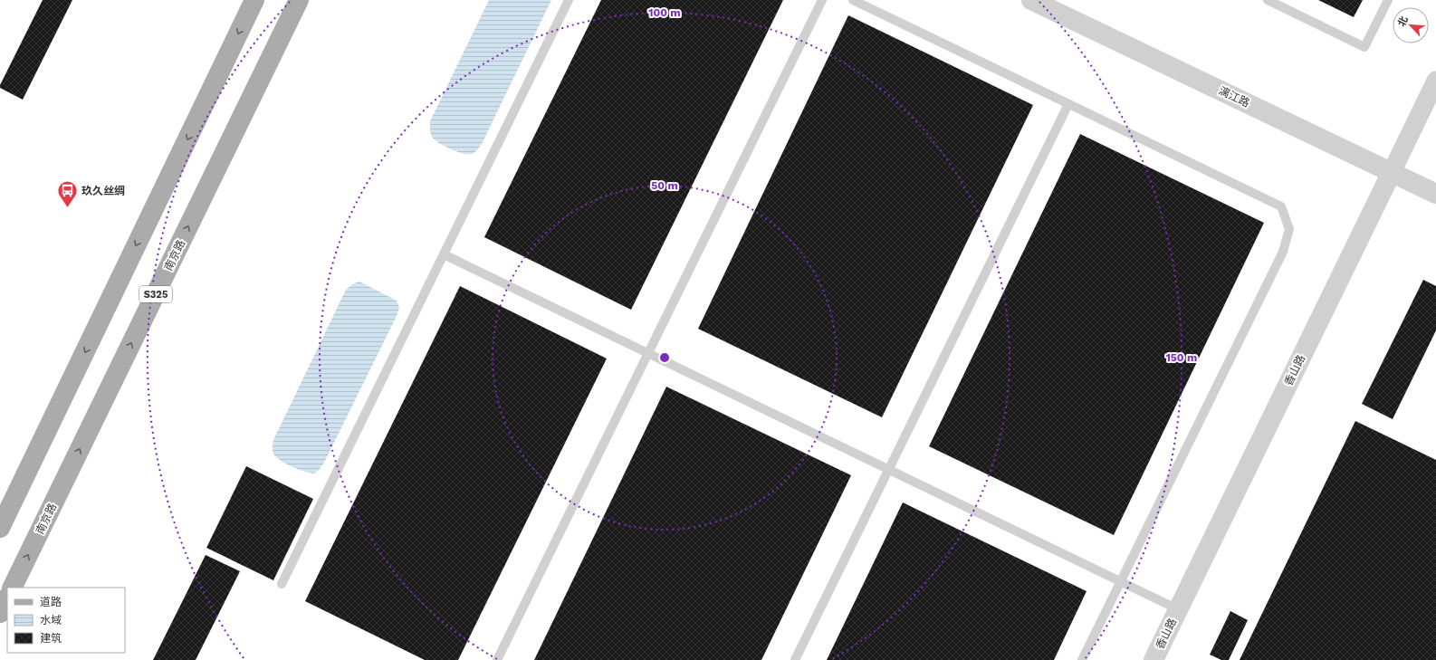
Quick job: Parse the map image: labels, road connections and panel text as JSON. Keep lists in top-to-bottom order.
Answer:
{
  "streets": {
    "main road": ["南京路", "S325"],
    "street": ["漓江路", "香山路"]
  },
  "crossings": [
    ["漓江路", "香山路"]
  ],
  "places": {
    "bus stop": ["玖久丝绸"]
  },
  "legend": ["道路", "水域", "建筑"],
  "north": "top left",
  "rings": ["100 m", "50 m", "150 m"]
}
